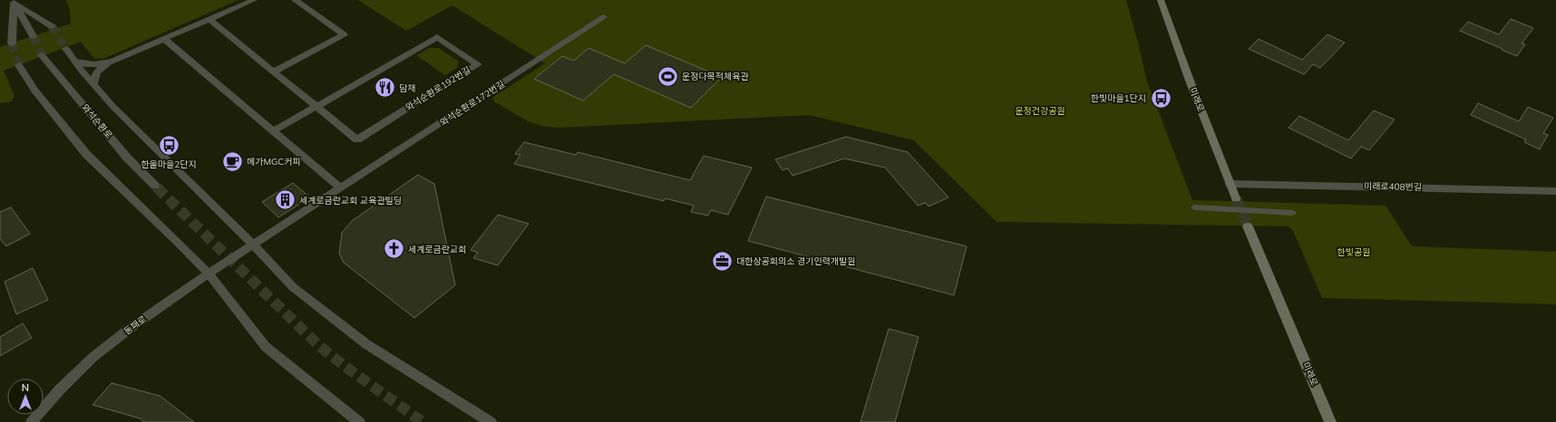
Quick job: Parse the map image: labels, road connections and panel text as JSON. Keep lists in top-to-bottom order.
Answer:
{
  "streets": {
    "main road": ["미래로"],
    "street": [
      "와석순환로192번길",
      "와석순환로172번길",
      "와석순환로",
      "미래로408번길",
      "동패로"
    ]
  },
  "crossings": [
    ["미래로", "미래로408번길"],
    ["와석순환로172번길", "동패로"]
  ],
  "parks": ["운정건강공원", "한빛공원"],
  "places": {
    "sports": ["운정다목적체육관"],
    "restaurant": ["담채"],
    "bus stop": ["한빛마을1단지", "한울마을2단지"],
    "cafe": ["메가MGC커피"],
    "building": ["세계로금란교회 교육관빌딩"],
    "church": ["세계로금란교회"],
    "office": ["대한상공회의소 경기인력개발원"]
  },
  "north": "top"
}
